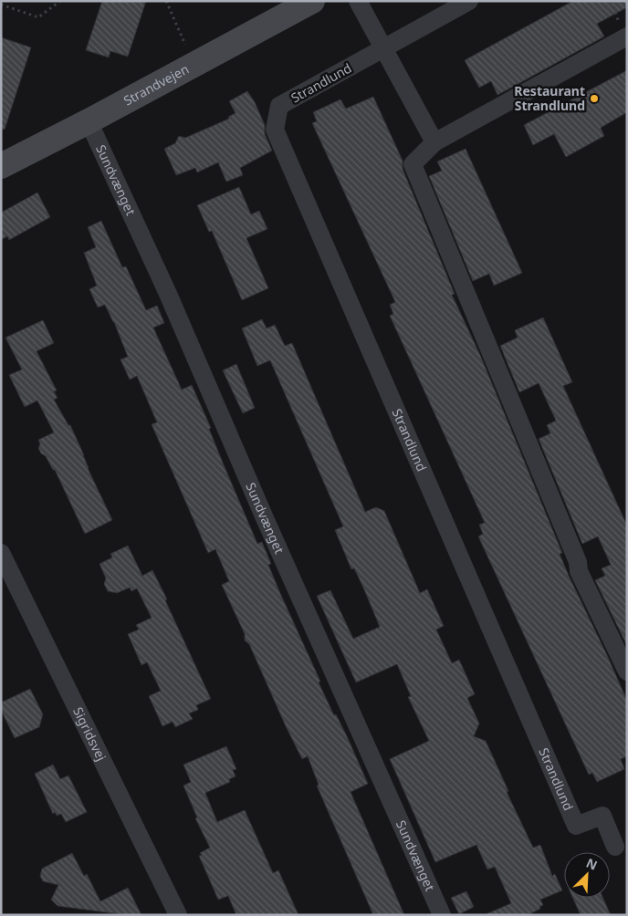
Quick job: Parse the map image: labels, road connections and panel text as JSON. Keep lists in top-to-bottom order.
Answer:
{
  "streets": {
    "main road": ["Strandvejen"],
    "street": ["Strandlund", "Sundvænget", "Sigridsvej"]
  },
  "crossings": [
    ["Strandvejen", "Sundvænget"]
  ],
  "places": ["Restaurant Strandlund"],
  "north": "top right"
}
